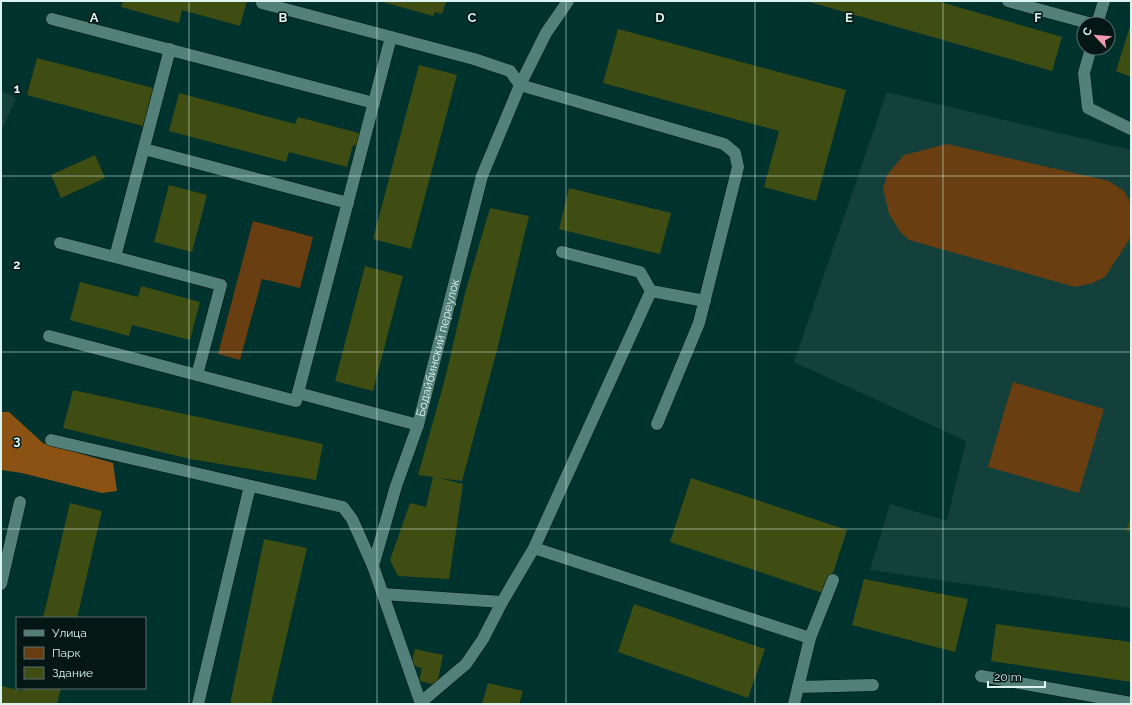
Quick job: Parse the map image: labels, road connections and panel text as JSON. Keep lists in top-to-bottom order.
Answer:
{
  "streets": {
    "street": ["Бодайбинский переулок"]
  },
  "legend": ["Улица", "Парк", "Здание"],
  "scale_bar": "20 m",
  "north": "top left",
  "grid": {
    "columns": [
      "A",
      "B",
      "C",
      "D",
      "E",
      "F"
    ],
    "rows": ["1", "2", "3"]
  }
}
